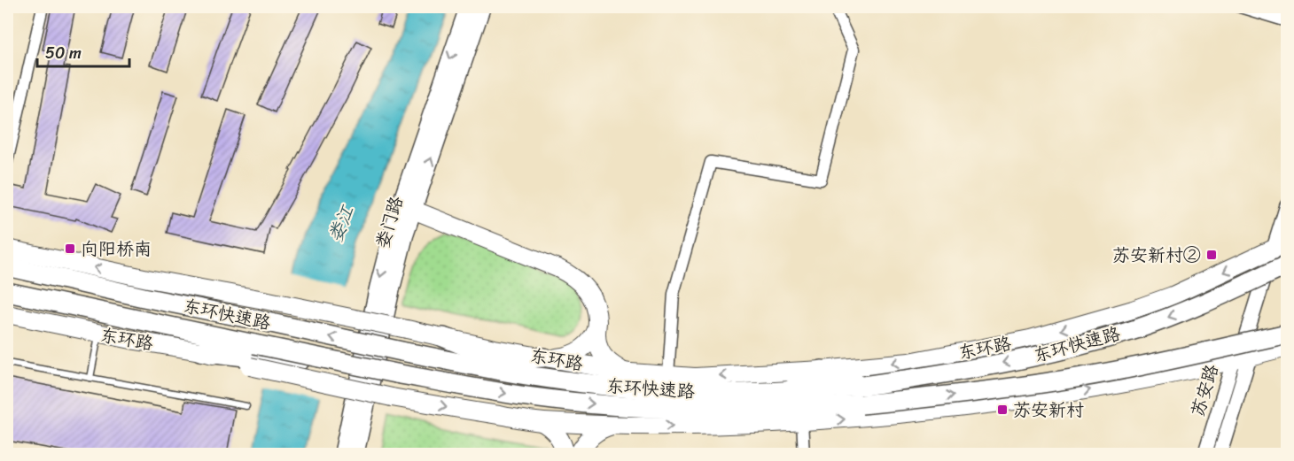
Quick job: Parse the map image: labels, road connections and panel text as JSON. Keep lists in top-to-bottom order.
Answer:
{
  "streets": {
    "highway": ["东环快速路"],
    "main road": ["娄门路", "东环路"],
    "street": ["苏安路"]
  },
  "crossings": [
    ["东环路", "苏安路"]
  ],
  "water": ["娄江"],
  "places": {
    "transit": ["向阳桥南", "苏安新村②", "苏安新村"]
  },
  "scale_bar": "50 m"
}
